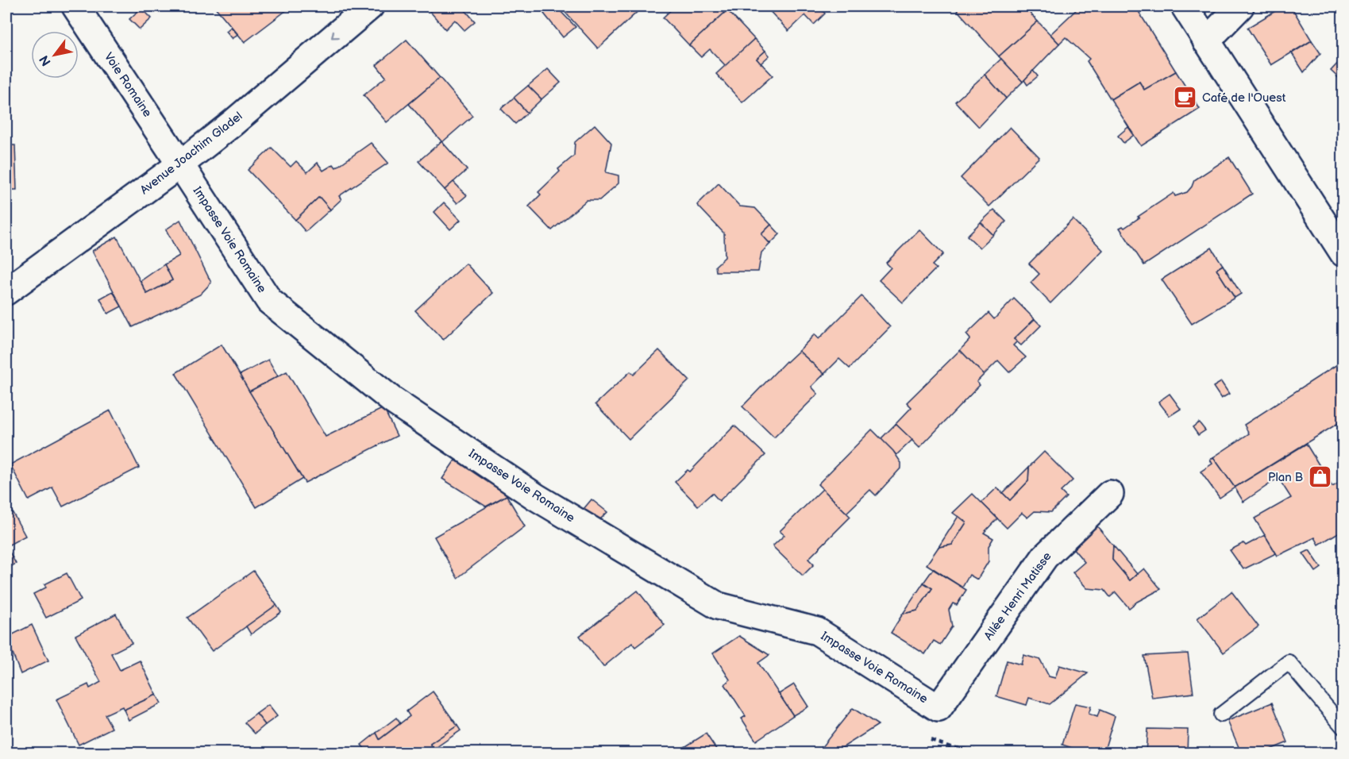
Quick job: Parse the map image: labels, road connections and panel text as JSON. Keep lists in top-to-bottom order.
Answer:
{
  "streets": {
    "street": [
      "Voie Romaine",
      "Avenue Joachim Gladel",
      "Impasse Voie Romaine",
      "Allée Henri Matisse"
    ]
  },
  "crossings": [
    ["Voie Romaine", "Avenue Joachim Gladel"],
    ["Voie Romaine", "Impasse Voie Romaine"],
    ["Avenue Joachim Gladel", "Impasse Voie Romaine"],
    ["Impasse Voie Romaine", "Allée Henri Matisse"]
  ],
  "one_way": ["Avenue Joachim Gladel"],
  "places": {
    "cafe": ["Café de l'Ouest"],
    "shop": ["Plan B"]
  },
  "north": "bottom left"
}
